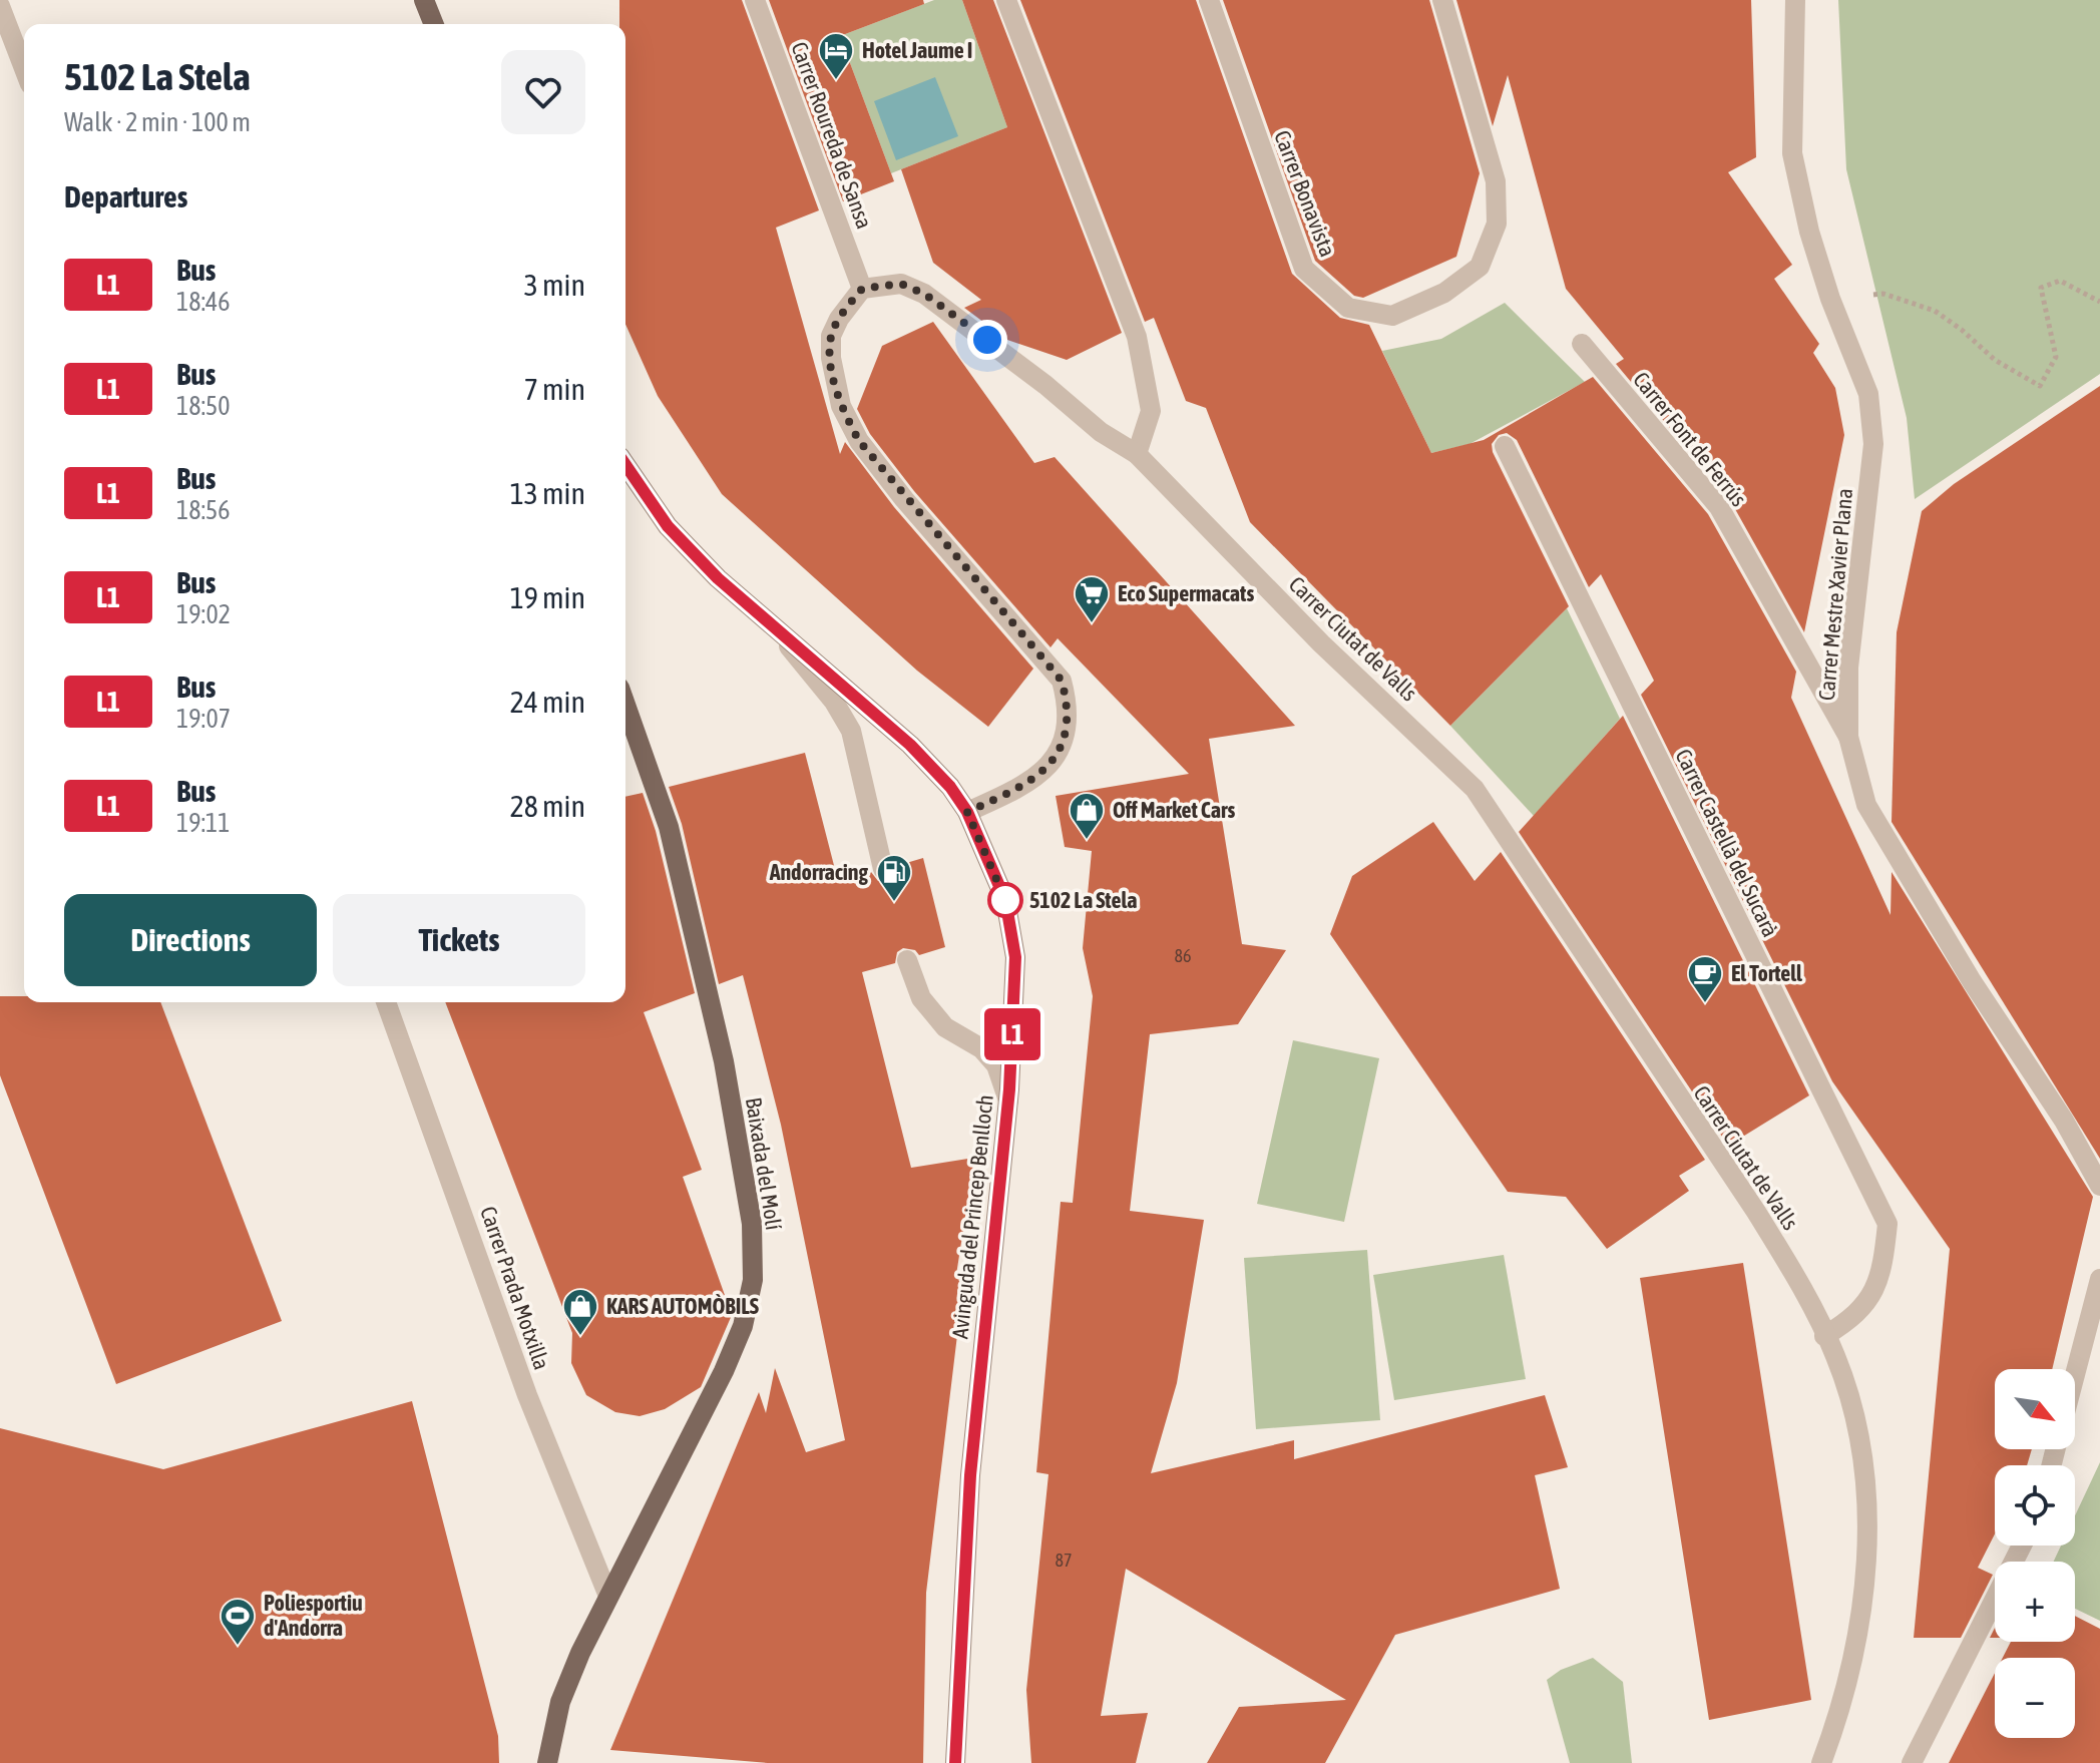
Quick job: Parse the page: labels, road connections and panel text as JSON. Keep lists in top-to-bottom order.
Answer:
{
  "streets": {
    "main road": ["Baixada del Molí"],
    "street": [
      "Carrer Roureda de Sansa",
      "Carrer Bonavista",
      "Carrer Font de Ferrús",
      "Carrer Mestre Xavier Plana",
      "Carrer Ciutat de Valls",
      "Carrer Castellà del Sucarà",
      "Avinguda del Princep Benlloch",
      "Carrer Prada Motxilla"
    ]
  },
  "crossings": [
    ["Carrer Roureda de Sansa", "Carrer Ciutat de Valls"],
    ["Carrer Font de Ferrús", "Carrer Mestre Xavier Plana"],
    ["Carrer Ciutat de Valls", "Carrer Castellà del Sucarà"],
    ["Baixada del Molí", "Carrer Prada Motxilla"]
  ],
  "places": {
    "hotel": ["Hotel Jaume I"],
    "supermarket": ["Eco Supermacats"],
    "shop": ["Off Market Cars", "KARS AUTOMÒBILS"],
    "other": ["5102 La Stela"],
    "fuel station": ["Andorracing"],
    "cafe": ["El Tortell"],
    "sports": ["Poliesportiu d'Andorra"]
  },
  "lines": ["bus line L1"],
  "house_numbers": ["86", "87"],
  "north": "bottom right",
  "page": {
    "on_map": "L1",
    "heading": [
      ["5102 La Stela", "Walk · 2 min · 100 m"],
      "Departures"
    ],
    "list": [
      {
        "mark": "L1",
        "name": "Bus",
        "note": "18:46",
        "value": "3 min"
      },
      {
        "mark": "L1",
        "name": "Bus",
        "note": "18:50",
        "value": "7 min"
      },
      {
        "mark": "L1",
        "name": "Bus",
        "note": "18:56",
        "value": "13 min"
      },
      {
        "mark": "L1",
        "name": "Bus",
        "note": "19:02",
        "value": "19 min"
      },
      {
        "mark": "L1",
        "name": "Bus",
        "note": "19:07",
        "value": "24 min"
      },
      {
        "mark": "L1",
        "name": "Bus",
        "note": "19:11",
        "value": "28 min"
      }
    ],
    "buttons": ["Directions", "Tickets"],
    "map_buttons": ["+", "−"]
  }
}
